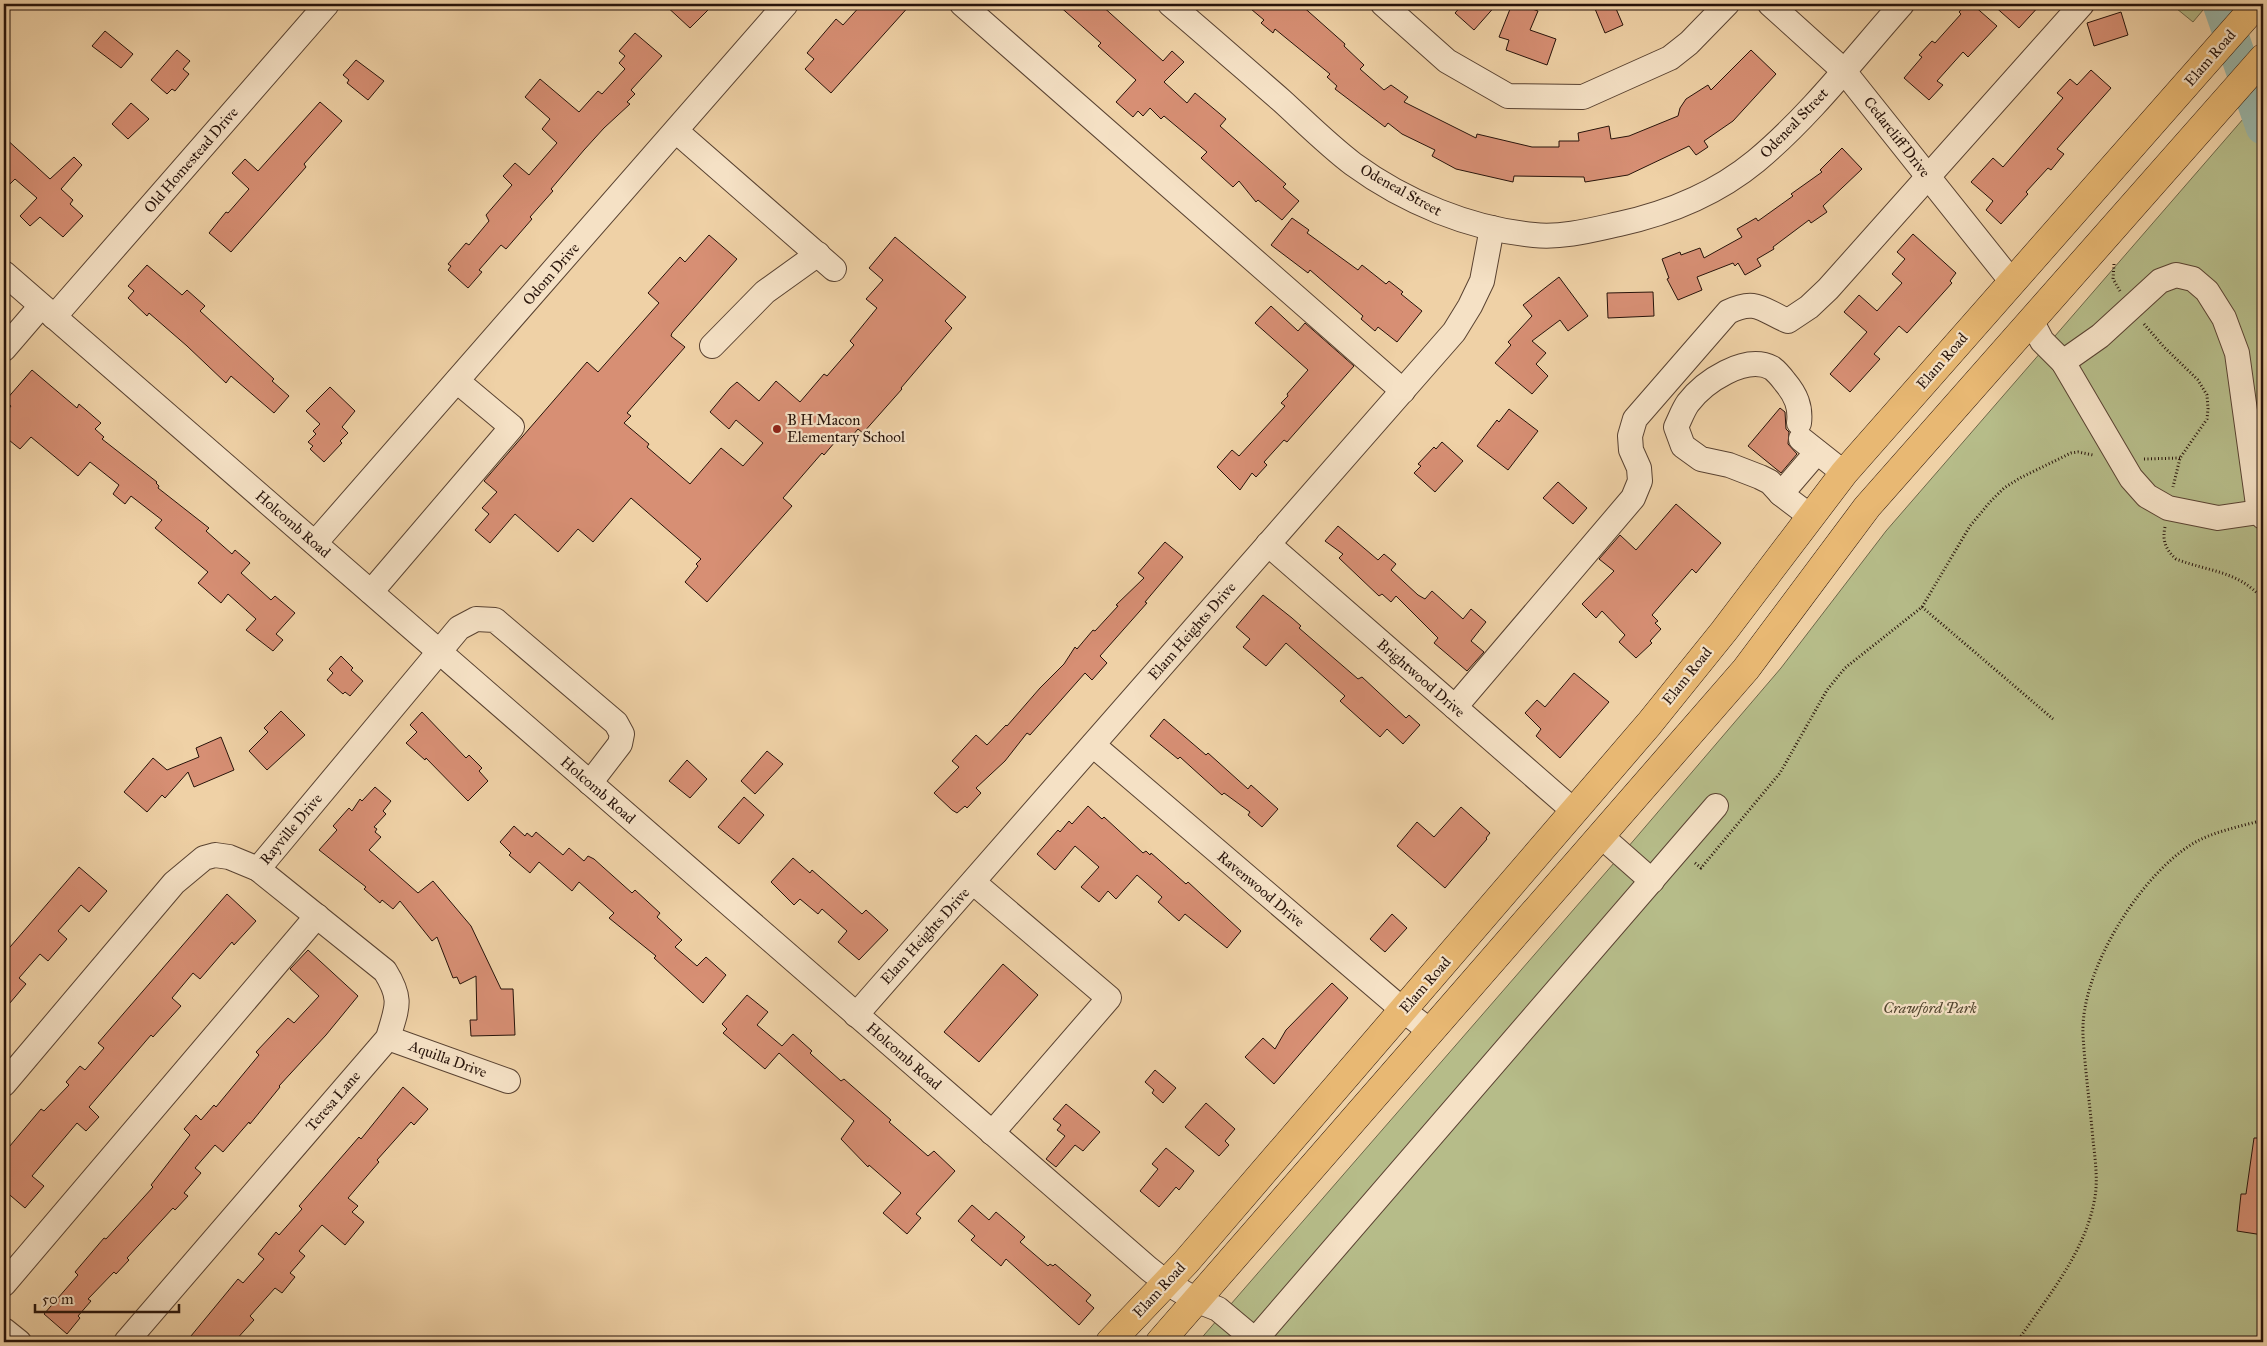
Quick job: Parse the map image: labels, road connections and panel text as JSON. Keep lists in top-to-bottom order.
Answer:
{
  "streets": {
    "main road": ["Elam Road"],
    "street": [
      "Odeneal Street",
      "Cedarcliff Drive",
      "Old Homestead Drive",
      "Odom Drive",
      "Holcomb Road",
      "Elam Heights Drive",
      "Brightwood Drive",
      "Rayville Drive",
      "Ravenwood Drive",
      "Aquilla Drive",
      "Teresa Lane"
    ]
  },
  "crossings": [
    ["Elam Road", "Cedarcliff Drive"],
    ["Elam Road", "Holcomb Road"],
    ["Elam Road", "Brightwood Drive"],
    ["Elam Road", "Ravenwood Drive"],
    ["Odeneal Street", "Cedarcliff Drive"],
    ["Odeneal Street", "Elam Heights Drive"],
    ["Old Homestead Drive", "Holcomb Road"],
    ["Odom Drive", "Holcomb Road"],
    ["Holcomb Road", "Elam Heights Drive"],
    ["Holcomb Road", "Rayville Drive"],
    ["Elam Heights Drive", "Brightwood Drive"],
    ["Elam Heights Drive", "Ravenwood Drive"],
    ["Rayville Drive", "Teresa Lane"],
    ["Aquilla Drive", "Teresa Lane"]
  ],
  "parks": ["Crawford Park"],
  "places": ["B H Macon Elementary School"],
  "scale_bar": "50 m"
}
